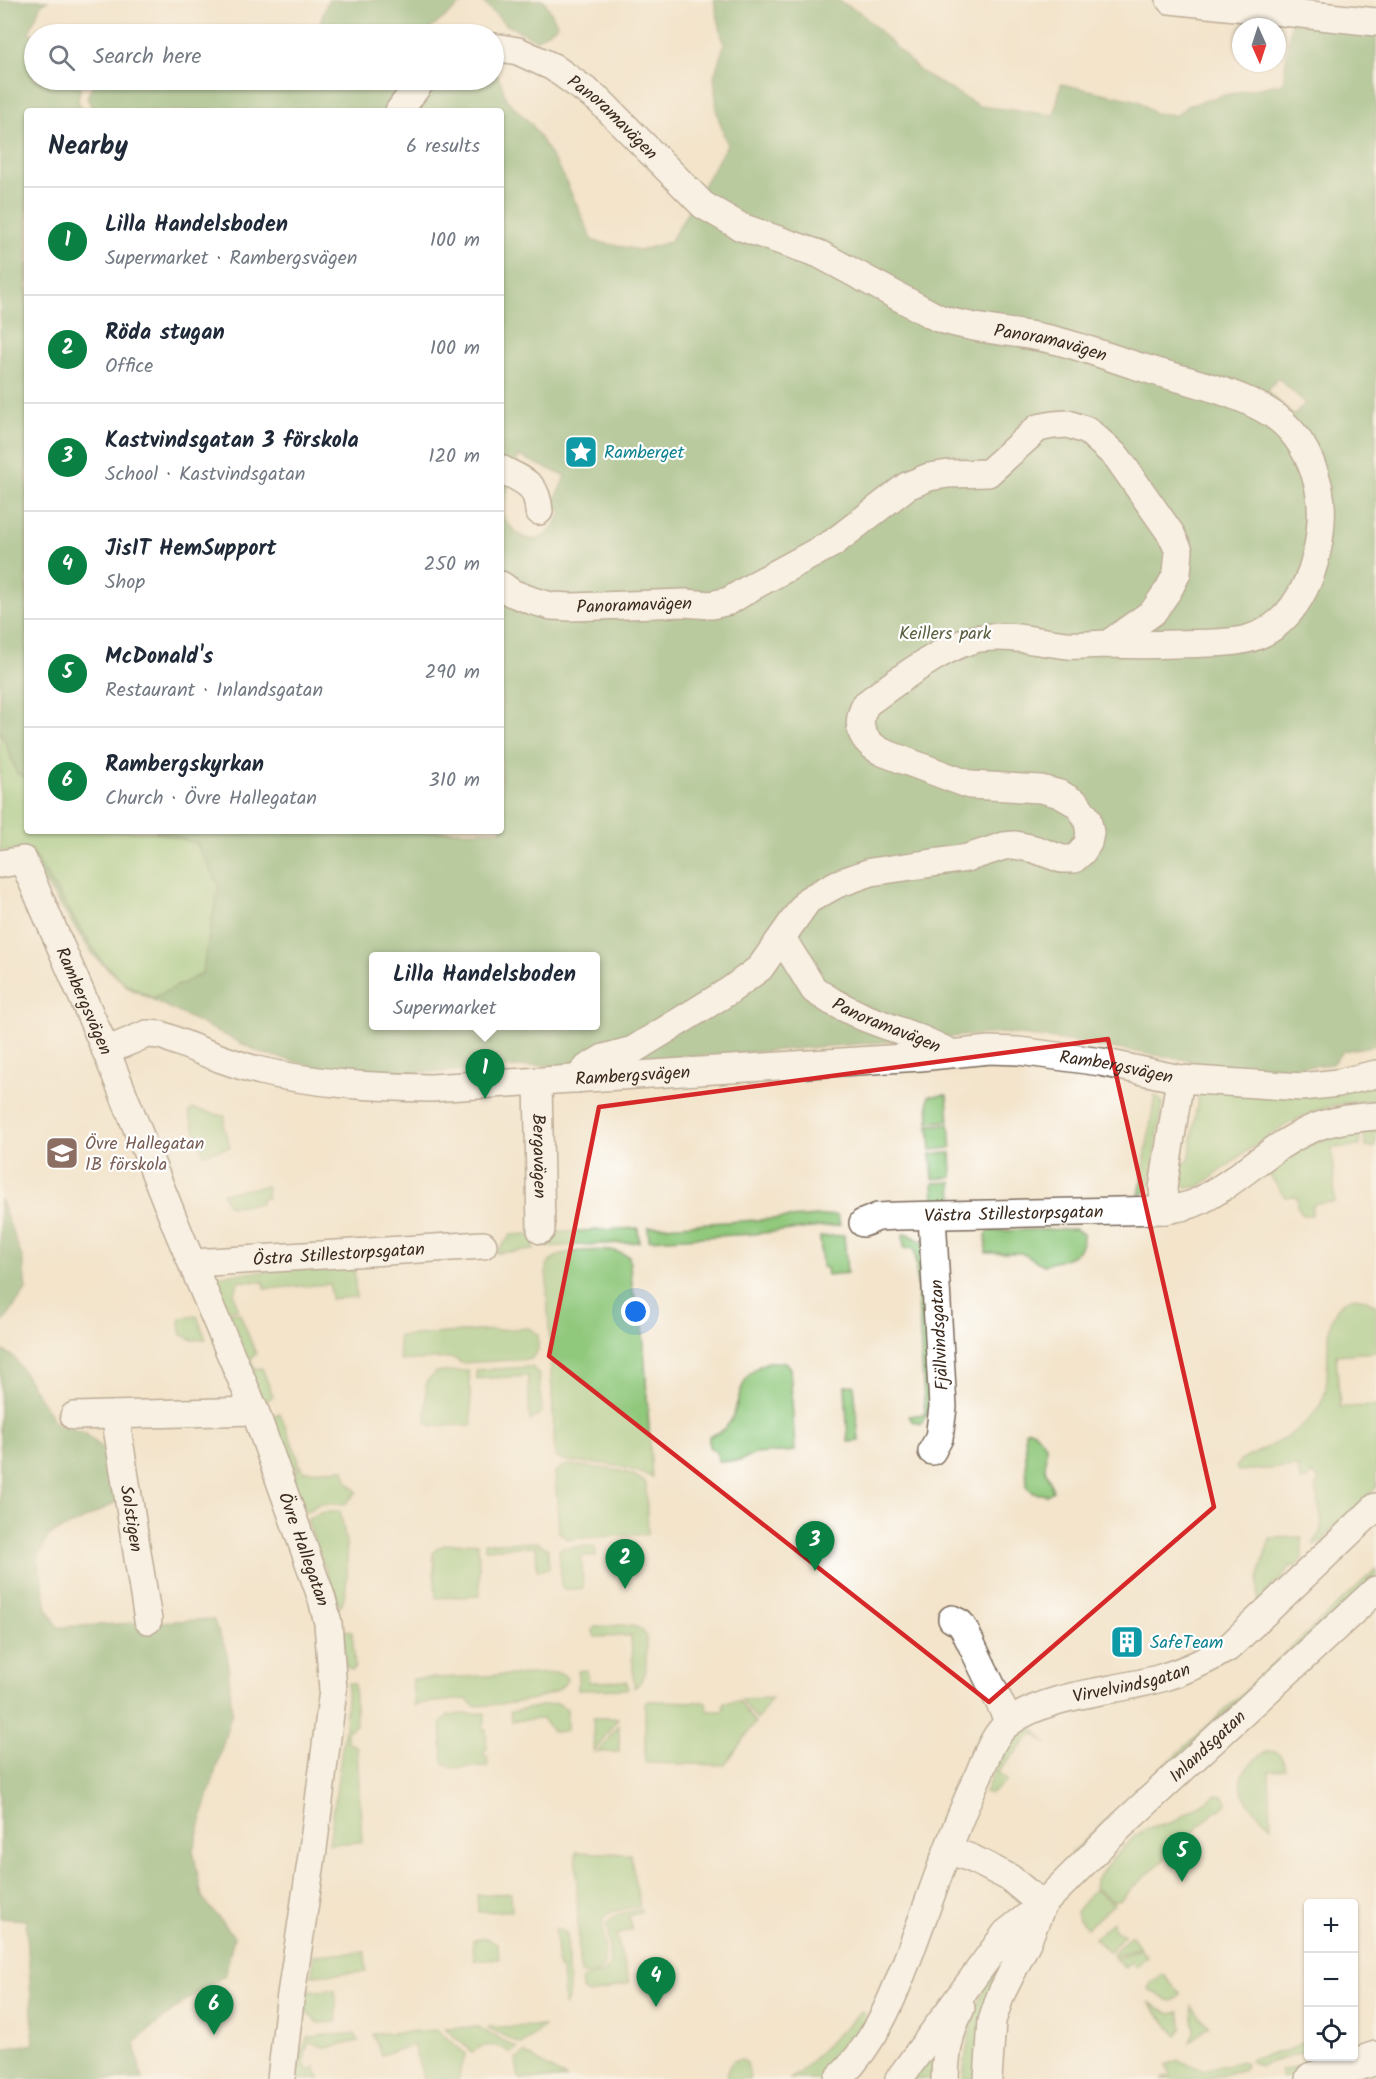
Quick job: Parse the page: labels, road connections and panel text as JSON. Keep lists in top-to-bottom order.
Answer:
{
  "streets": {
    "street": [
      "Panoramavägen",
      "Rambergsvägen",
      "Bergavägen",
      "Västra Stillestorpsgatan",
      "Östra Stillestorpsgatan",
      "Fjällvindsgatan",
      "Solstigen",
      "Övre Hallegatan",
      "Virvelvindsgatan",
      "Inlandsgatan"
    ]
  },
  "crossings": [
    ["Panoramavägen", "Rambergsvägen"],
    ["Rambergsvägen", "Bergavägen"],
    ["Rambergsvägen", "Övre Hallegatan"],
    ["Västra Stillestorpsgatan", "Fjällvindsgatan"],
    ["Östra Stillestorpsgatan", "Övre Hallegatan"]
  ],
  "parks": ["Keillers park"],
  "places": {
    "place": ["Ramberget"],
    "school or university": ["Övre Hallegatan 1B förskola"],
    "building": ["SafeTeam"]
  },
  "north": "bottom",
  "page": {
    "search": "Search here",
    "heading": ["Nearby", "6 results"],
    "list": [
      {
        "mark": "1",
        "name": "Lilla Handelsboden",
        "note": "Supermarket · Rambergsvägen",
        "value": "100 m"
      },
      {
        "mark": "2",
        "name": "Röda stugan",
        "note": "Office",
        "value": "100 m"
      },
      {
        "mark": "3",
        "name": "Kastvindsgatan 3 förskola",
        "note": "School · Kastvindsgatan",
        "value": "120 m"
      },
      {
        "mark": "4",
        "name": "JisIT HemSupport",
        "note": "Shop",
        "value": "250 m"
      },
      {
        "mark": "5",
        "name": "McDonald's",
        "note": "Restaurant · Inlandsgatan",
        "value": "290 m"
      },
      {
        "mark": "6",
        "name": "Rambergskyrkan",
        "note": "Church · Övre Hallegatan",
        "value": "310 m"
      }
    ],
    "popup": ["Lilla Handelsboden", "Supermarket"],
    "pins": [
      "1",
      "3",
      "2",
      "5",
      "4",
      "6"
    ],
    "map_buttons": ["+", "−"]
  }
}
